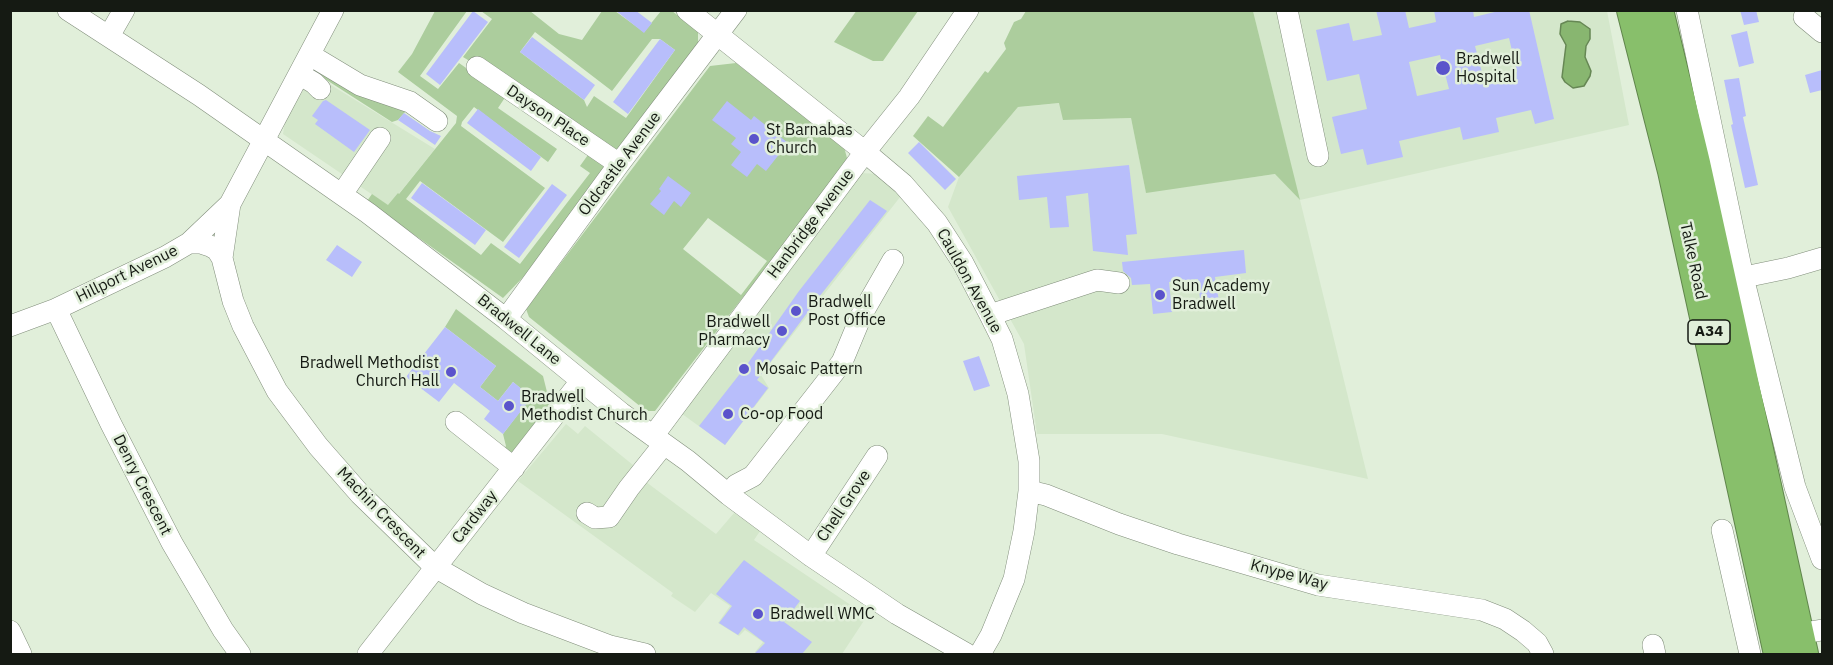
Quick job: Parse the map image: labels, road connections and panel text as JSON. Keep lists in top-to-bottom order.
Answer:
{
  "streets": {
    "highway": ["Talke Road", "A34"],
    "street": [
      "Dayson Place",
      "Oldcastle Avenue",
      "Hanbridge Avenue",
      "Hillport Avenue",
      "Cauldon Avenue",
      "Bradwell Lane",
      "Denry Crescent",
      "Chell Grove",
      "Machin Crescent",
      "Cardway",
      "Knype Way"
    ]
  },
  "crossings": [
    ["Dayson Place", "Oldcastle Avenue"],
    ["Oldcastle Avenue", "Cauldon Avenue"],
    ["Oldcastle Avenue", "Bradwell Lane"],
    ["Hanbridge Avenue", "Cauldon Avenue"],
    ["Hanbridge Avenue", "Bradwell Lane"],
    ["Hillport Avenue", "Bradwell Lane"],
    ["Hillport Avenue", "Denry Crescent"],
    ["Hillport Avenue", "Machin Crescent"],
    ["Cauldon Avenue", "Knype Way"],
    ["Bradwell Lane", "Chell Grove"],
    ["Bradwell Lane", "Cardway"],
    ["Machin Crescent", "Cardway"]
  ],
  "places": [
    "Bradwell Hospital",
    "St Barnabas Church",
    "Sun Academy Bradwell",
    "Bradwell Post Office",
    "Bradwell Pharmacy",
    "Mosaic Pattern",
    "Bradwell Methodist Church Hall",
    "Bradwell Methodist Church",
    "Co-op Food",
    "Bradwell WMC"
  ]
}
